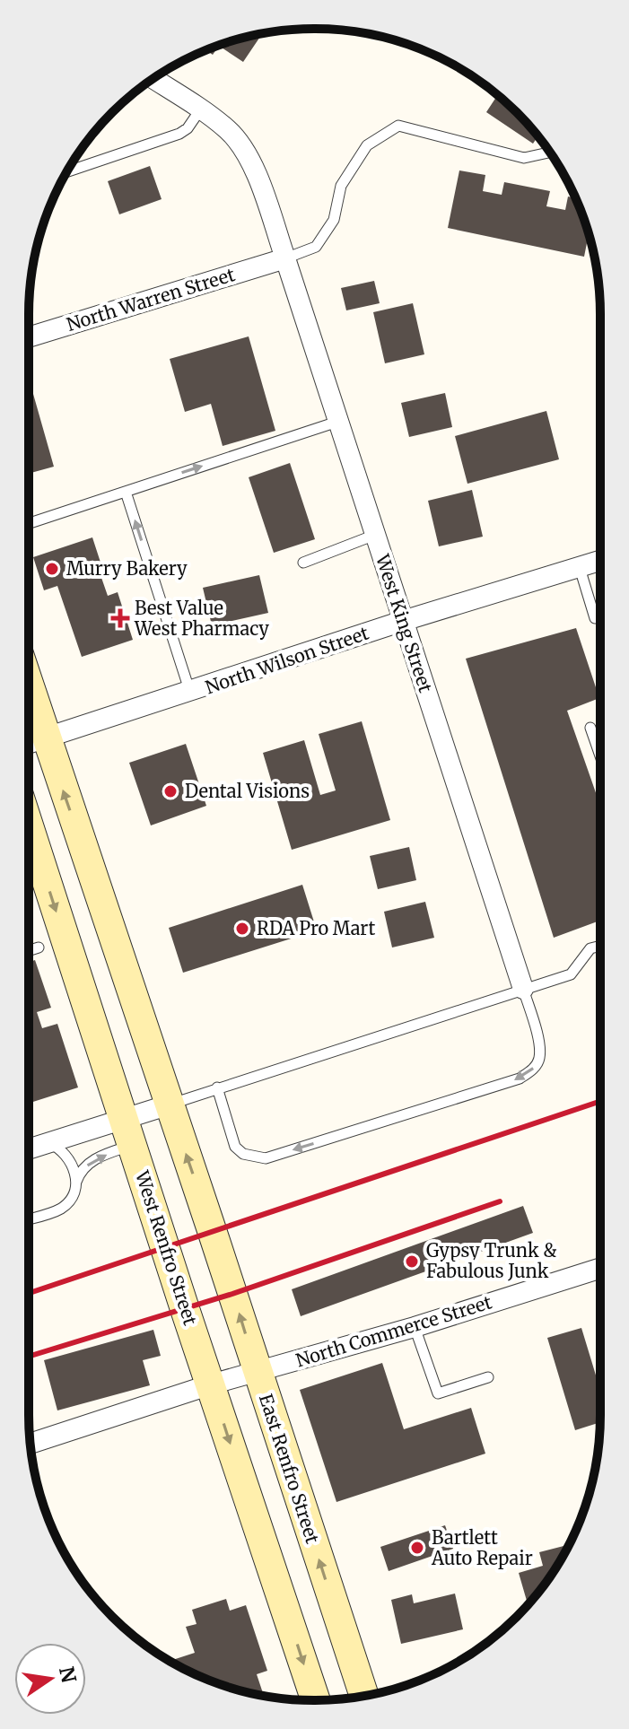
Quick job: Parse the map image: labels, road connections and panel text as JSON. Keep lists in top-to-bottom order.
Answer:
{
  "streets": {
    "main road": ["West Renfro Street", "East Renfro Street"],
    "street": [
      "North Warren Street",
      "West King Street",
      "North Wilson Street",
      "North Commerce Street"
    ]
  },
  "crossings": [
    ["North Warren Street", "West King Street"],
    ["West King Street", "North Wilson Street"],
    ["West Renfro Street", "North Commerce Street"],
    ["North Commerce Street", "East Renfro Street"]
  ],
  "one_way": ["East Renfro Street"],
  "places": {
    "other": [
      "Murry Bakery",
      "Dental Visions",
      "RDA Pro Mart",
      "Gypsy Trunk & Fabulous Junk",
      "Bartlett Auto Repair"
    ],
    "health": ["Best Value West Pharmacy"]
  },
  "north": "right"
}
